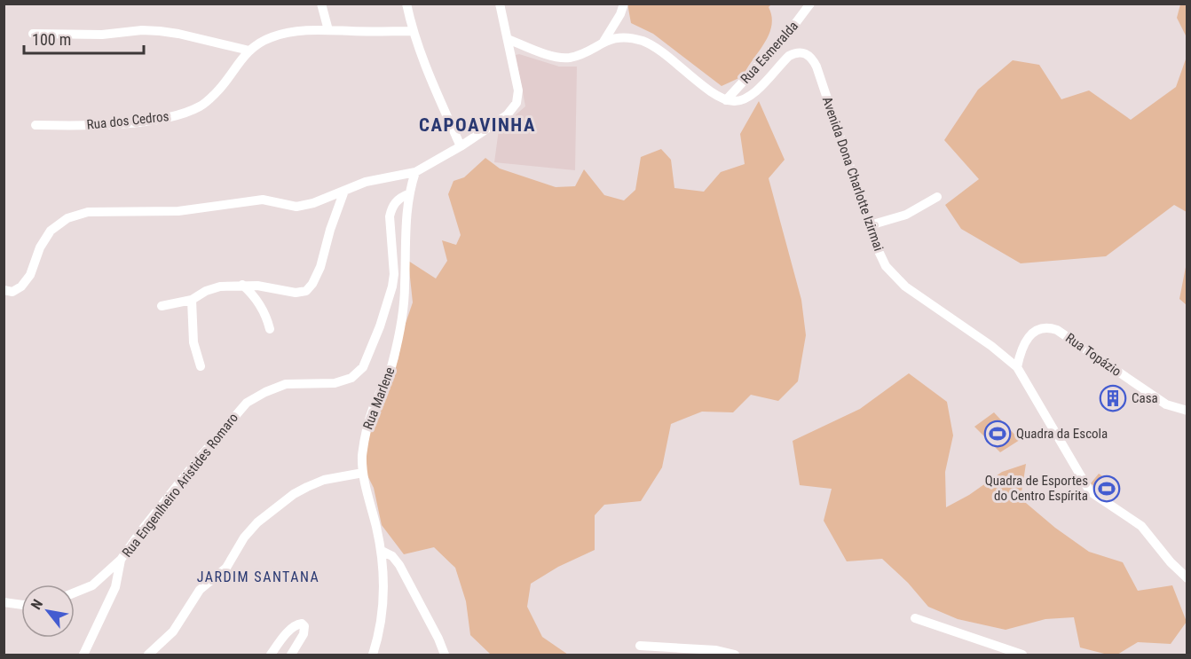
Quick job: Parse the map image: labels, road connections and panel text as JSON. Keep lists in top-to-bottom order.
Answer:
{
  "streets": {
    "street": [
      "Rua Esmeralda",
      "Rua dos Cedros",
      "Avenida Dona Charlotte Izirmai",
      "Rua Topázio",
      "Rua Marlene",
      "Rua Engenlheiro Aristides Romaro"
    ]
  },
  "crossings": [
    ["Rua Esmeralda", "Avenida Dona Charlotte Izirmai"],
    ["Avenida Dona Charlotte Izirmai", "Rua Topázio"],
    ["Rua Marlene", "Rua Engenlheiro Aristides Romaro"]
  ],
  "districts": ["CAPOAVINHA", "JARDIM SANTANA"],
  "places": {
    "building": ["Casa"],
    "sports": ["Quadra da Escola", "Quadra de Esportes do Centro Espírita"]
  },
  "scale_bar": "100 m",
  "north": "top left"
}
